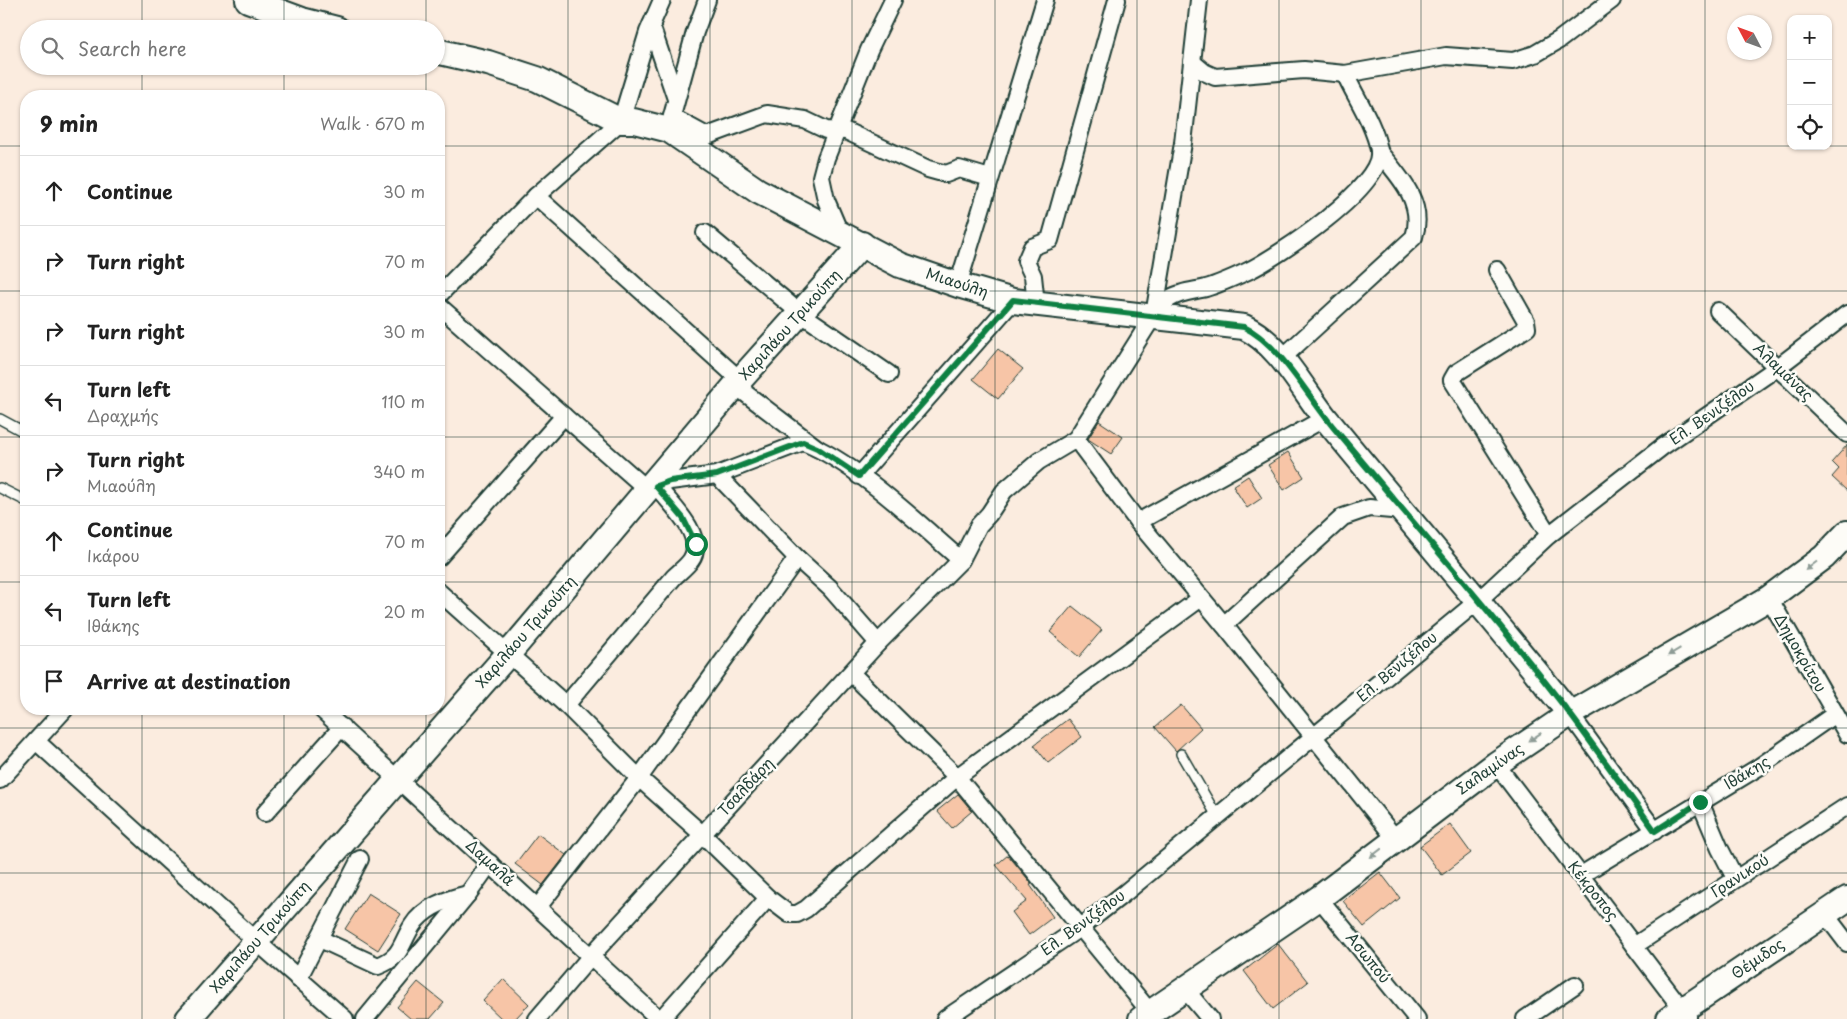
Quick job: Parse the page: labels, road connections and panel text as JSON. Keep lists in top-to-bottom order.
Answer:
{
  "streets": {
    "street": [
      "Μιαούλη",
      "Χαριλάου Τρικούπη",
      "Αλαμάνας",
      "Ελ. Βενιζέλου",
      "Δημοκρίτου",
      "Σαλαμίνας",
      "Ιθάκης",
      "Τσαλδάρη",
      "Δαμαλά",
      "Γρανικού",
      "Κέκροπος",
      "Ασωπού",
      "Θέμιδος"
    ]
  },
  "crossings": [
    ["Μιαούλη", "Χαριλάου Τρικούπη"],
    ["Μιαούλη", "Ελ. Βενιζέλου"],
    ["Μιαούλη", "Σαλαμίνας"],
    ["Χαριλάου Τρικούπη", "Δαμαλά"],
    ["Αλαμάνας", "Ελ. Βενιζέλου"],
    ["Δημοκρίτου", "Σαλαμίνας"],
    ["Δημοκρίτου", "Ιθάκης"],
    ["Σαλαμίνας", "Κέκροπος"],
    ["Σαλαμίνας", "Ασωπού"],
    ["Ιθάκης", "Κέκροπος"],
    ["Τσαλδάρη", "Δαμαλά"],
    ["Γρανικού", "Κέκροπος"],
    ["Κέκροπος", "Θέμιδος"]
  ],
  "one_way": ["Σαλαμίνας"],
  "north": "top left",
  "page": {
    "map_buttons": ["+", "−"],
    "search": "Search here",
    "heading": ["9 min", "Walk · 670 m"],
    "list": [
      ["Continue", "30 m"],
      ["Turn right", "70 m"],
      ["Turn right", "30 m"],
      ["Turn left", "Δραχμής", "110 m"],
      ["Turn right", "Μιαούλη", "340 m"],
      ["Continue", "Ικάρου", "70 m"],
      ["Turn left", "Ιθάκης", "20 m"],
      "Arrive at destination"
    ]
  }
}
